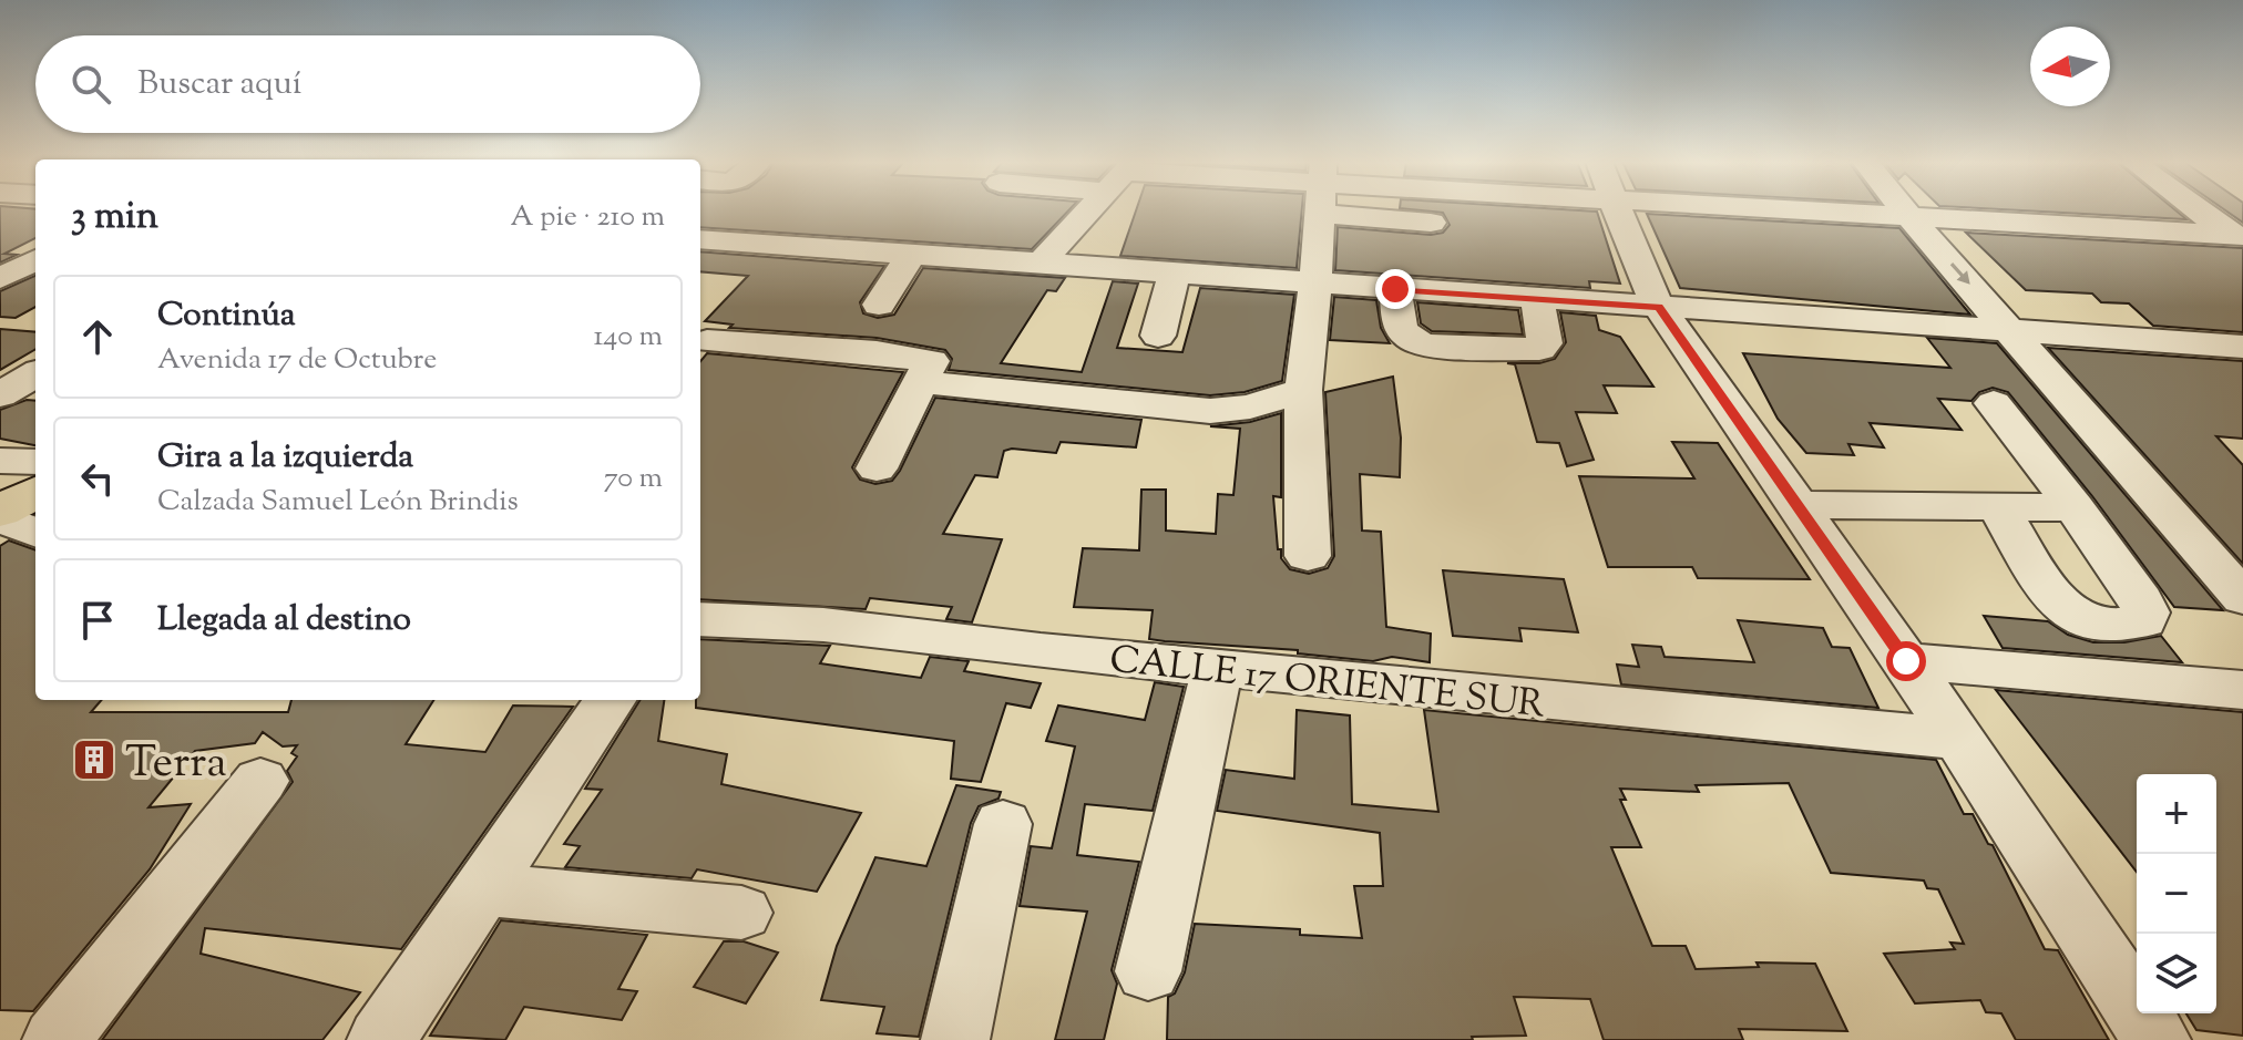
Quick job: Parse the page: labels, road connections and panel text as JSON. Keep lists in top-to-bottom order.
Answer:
{
  "streets": {
    "street": ["CALLE 17 ORIENTE SUR"]
  },
  "places": {
    "building": ["Terra"]
  },
  "north": "left",
  "page": {
    "search": "Buscar aquí",
    "heading": ["3 min", "A pie · 210 m"],
    "list": [
      ["Continúa", "Avenida 17 de Octubre", "140 m"],
      ["Gira a la izquierda", "Calzada Samuel León Brindis", "70 m"],
      "Llegada al destino"
    ],
    "map_buttons": ["+", "−"]
  }
}
